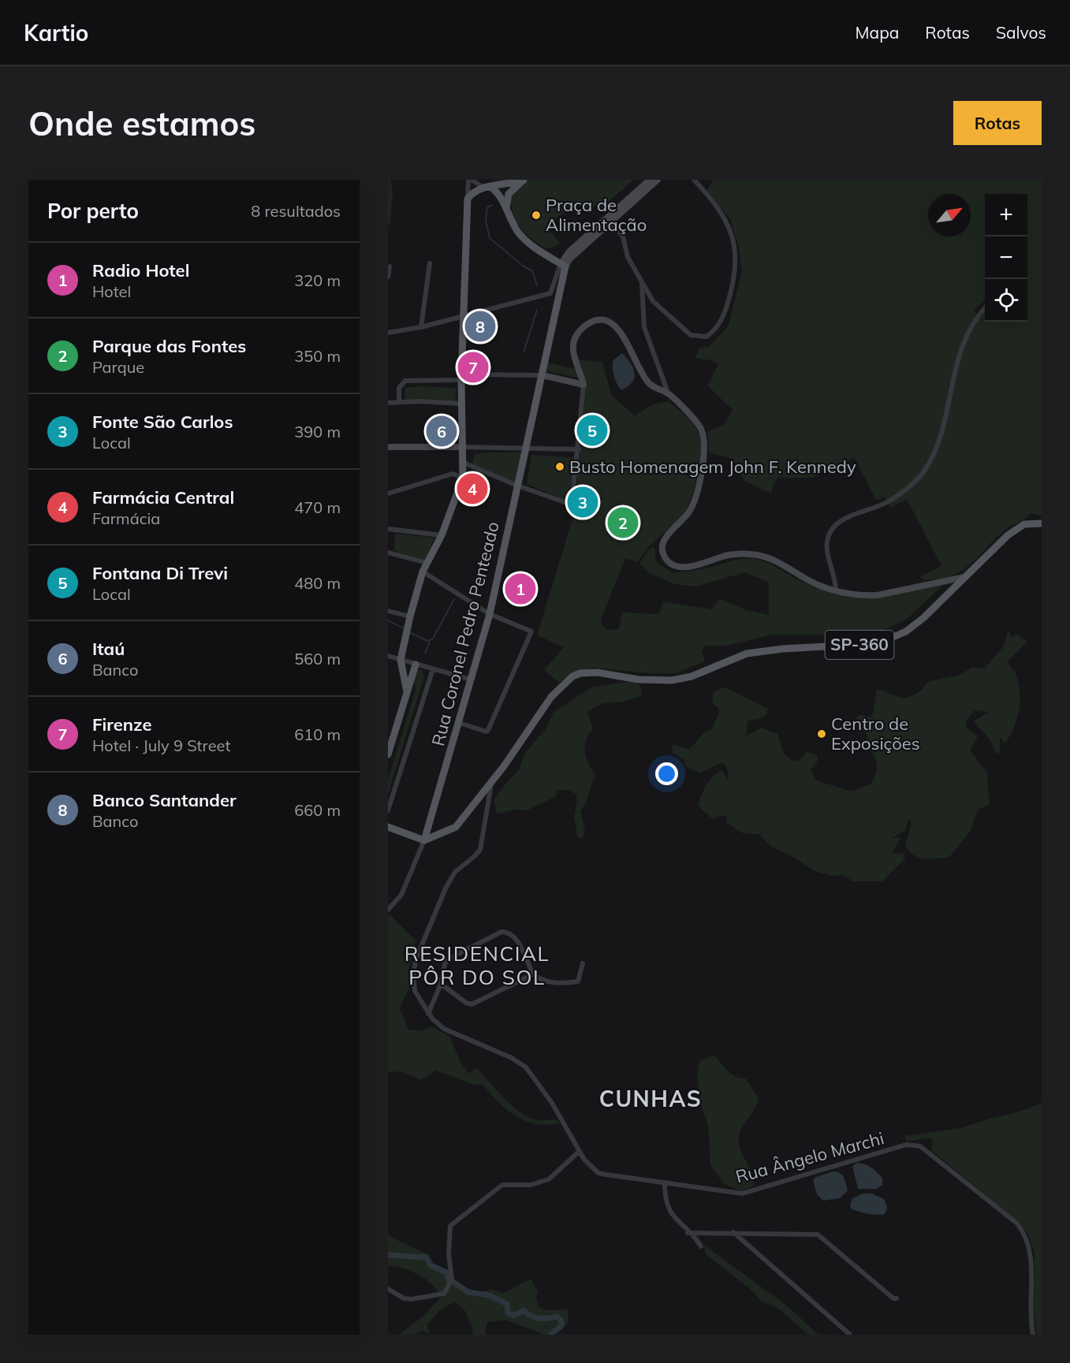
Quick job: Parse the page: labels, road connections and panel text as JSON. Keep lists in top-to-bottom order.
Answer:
{
  "streets": {
    "main road": ["Rua Coronel Pedro Penteado", "SP-360"],
    "street": ["Rua Ângelo Marchi"]
  },
  "crossings": [
    ["Rua Coronel Pedro Penteado", "SP-360"],
    ["SP-360", "Rua Ângelo Marchi"]
  ],
  "districts": ["RESIDENCIAL PÔR DO SOL", "CUNHAS"],
  "places": ["Praça de Alimentação", "Busto Homenagem John F. Kennedy", "Centro de Exposições"],
  "north": "top right",
  "page": {
    "header": "Kartio",
    "nav": ["Mapa", "Rotas", "Salvos"],
    "buttons": "Rotas",
    "title": "Onde estamos",
    "heading": ["Por perto", "8 resultados"],
    "map_buttons": ["+", "−"],
    "list": [
      {
        "mark": "1",
        "name": "Radio Hotel",
        "note": "Hotel",
        "value": "320 m"
      },
      {
        "mark": "2",
        "name": "Parque das Fontes",
        "note": "Parque",
        "value": "350 m"
      },
      {
        "mark": "3",
        "name": "Fonte São Carlos",
        "note": "Local",
        "value": "390 m"
      },
      {
        "mark": "4",
        "name": "Farmácia Central",
        "note": "Farmácia",
        "value": "470 m"
      },
      {
        "mark": "5",
        "name": "Fontana Di Trevi",
        "note": "Local",
        "value": "480 m"
      },
      {
        "mark": "6",
        "name": "Itaú",
        "note": "Banco",
        "value": "560 m"
      },
      {
        "mark": "7",
        "name": "Firenze",
        "note": "Hotel · July 9 Street",
        "value": "610 m"
      },
      {
        "mark": "8",
        "name": "Banco Santander",
        "note": "Banco",
        "value": "660 m"
      }
    ],
    "pins": [
      "8",
      "7",
      "5",
      "6",
      "4",
      "3",
      "2",
      "1"
    ]
  }
}
